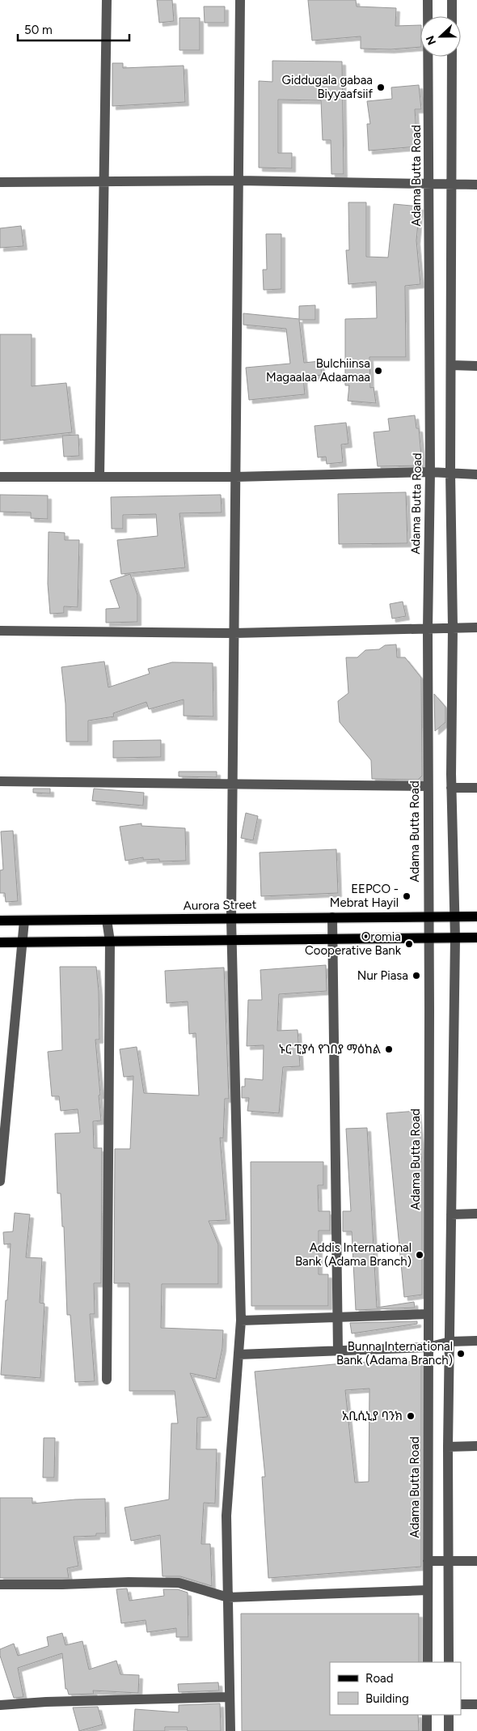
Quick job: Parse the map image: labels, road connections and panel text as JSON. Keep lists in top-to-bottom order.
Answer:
{
  "streets": {
    "main road": ["Aurora Street"],
    "street": ["Adama Butta Road"]
  },
  "crossings": [
    ["Adama Butta Road", "Aurora Street"]
  ],
  "places": [
    "Giddugala gabaa Biyyaafsiif",
    "Bulchiinsa Magaalaa Adaamaa",
    "EEPCO - Mebrat Hayil",
    "Oromia Cooperative Bank",
    "Nur Piasa",
    "ኑር ፒያሳ የገበያ ማዕከል",
    "Addis International Bank (Adama Branch)",
    "Bunna International Bank (Adama Branch)",
    "አቢሲኒያ ባንክ"
  ],
  "legend": ["Road", "Building"],
  "scale_bar": "50 m",
  "north": "left"
}
